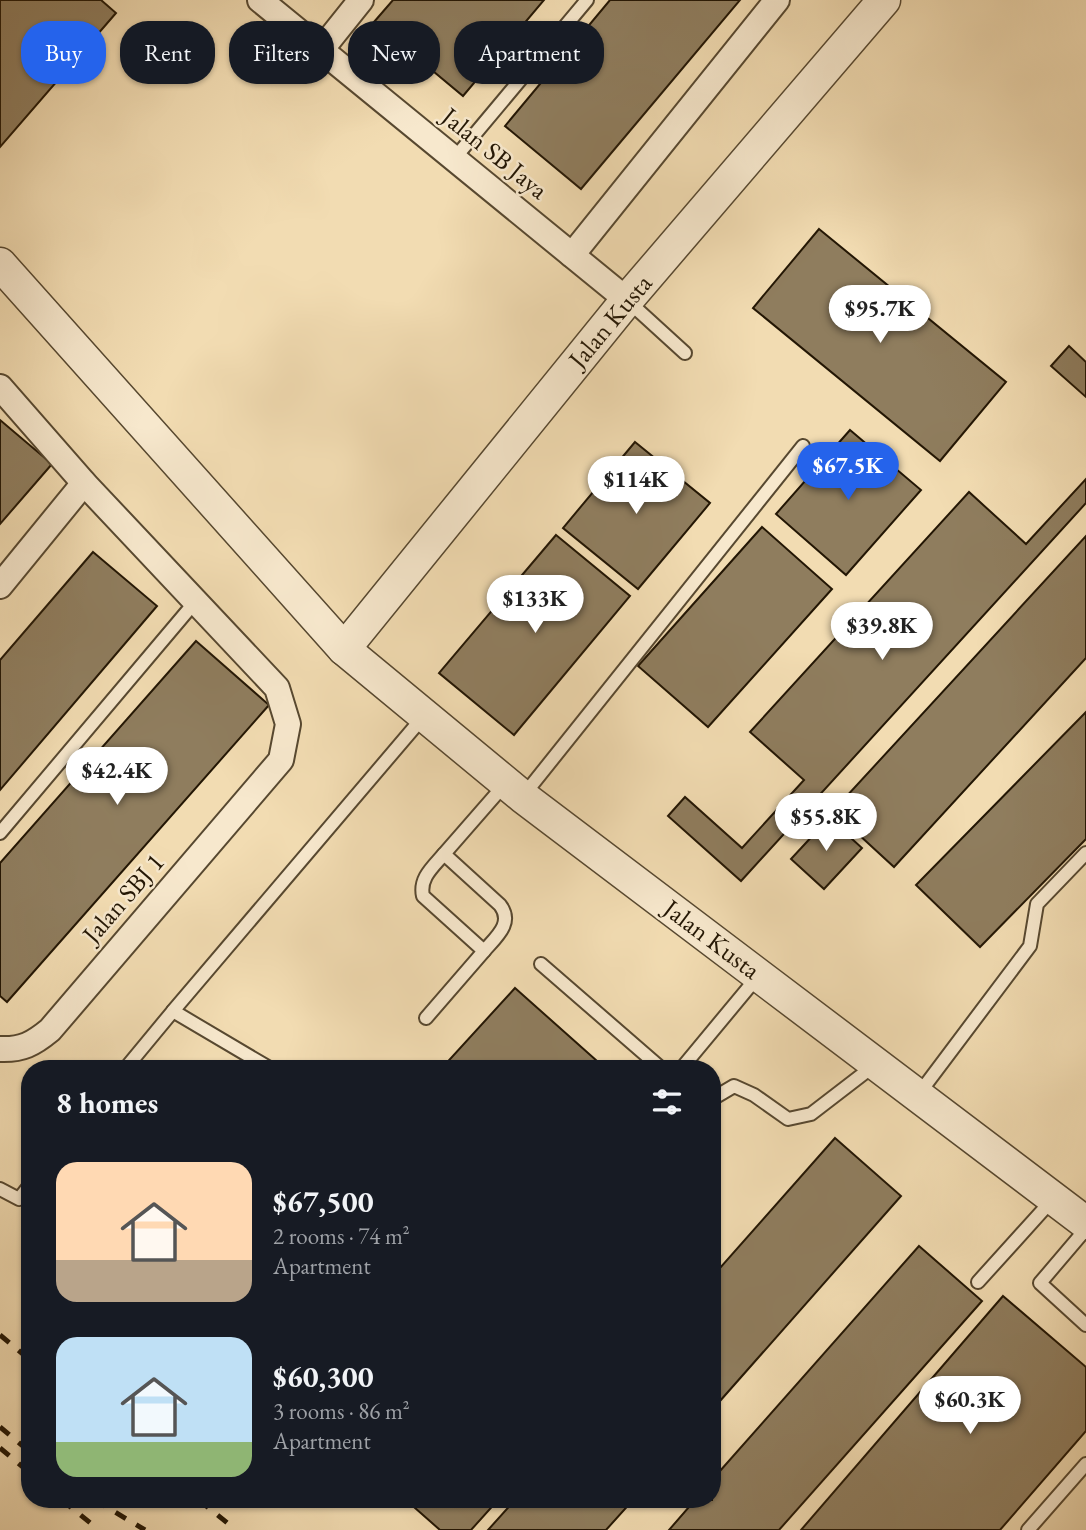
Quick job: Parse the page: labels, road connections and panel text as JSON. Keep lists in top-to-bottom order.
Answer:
{
  "streets": {
    "street": ["Jalan SB Jaya", "Jalan Kusta", "Jalan SBJ 1"]
  },
  "crossings": [
    ["Jalan SB Jaya", "Jalan Kusta"]
  ],
  "page": {
    "chip": [
      "Buy",
      "Rent",
      "Filters",
      "New",
      "Apartment"
    ],
    "price": [
      "$95.7K",
      "$67.5K",
      "$114K",
      "$133K",
      "$39.8K",
      "$42.4K",
      "$55.8K",
      "$60.3K"
    ],
    "heading": "8 homes",
    "list": [
      {
        "name": "$67,500",
        "note": "2 rooms · 74 m² · Apartment"
      },
      {
        "name": "$60,300",
        "note": "3 rooms · 86 m² · Apartment"
      }
    ]
  }
}
